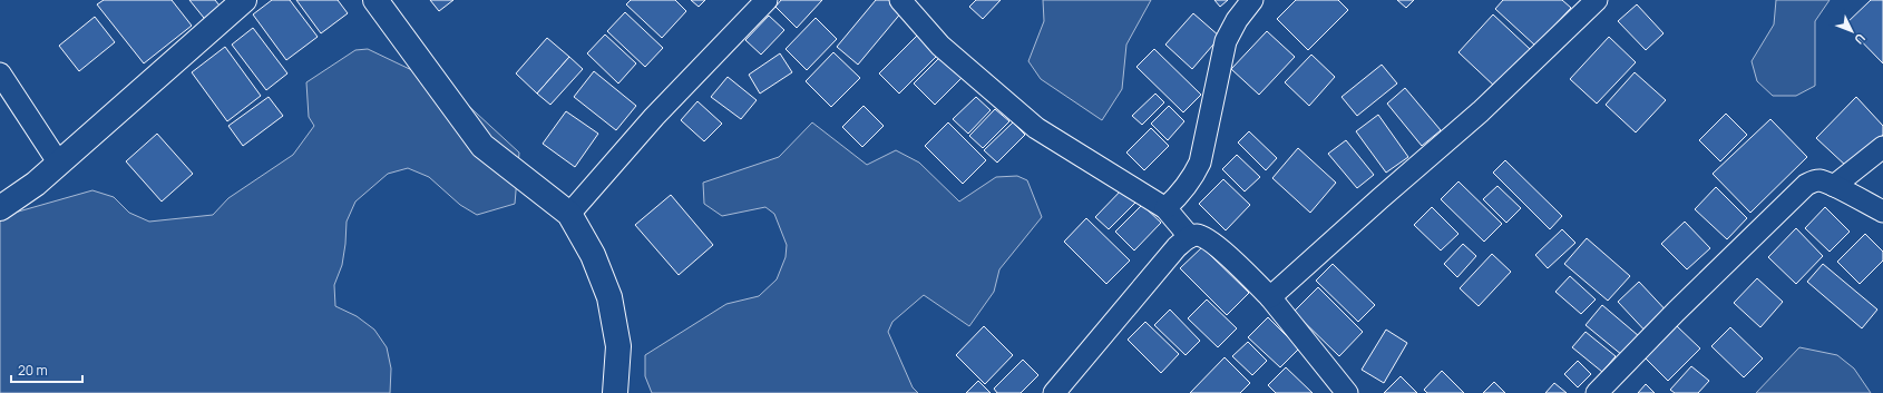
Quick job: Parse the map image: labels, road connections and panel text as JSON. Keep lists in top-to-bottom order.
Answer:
{
  "scale_bar": "20 m",
  "north": "bottom right"
}
